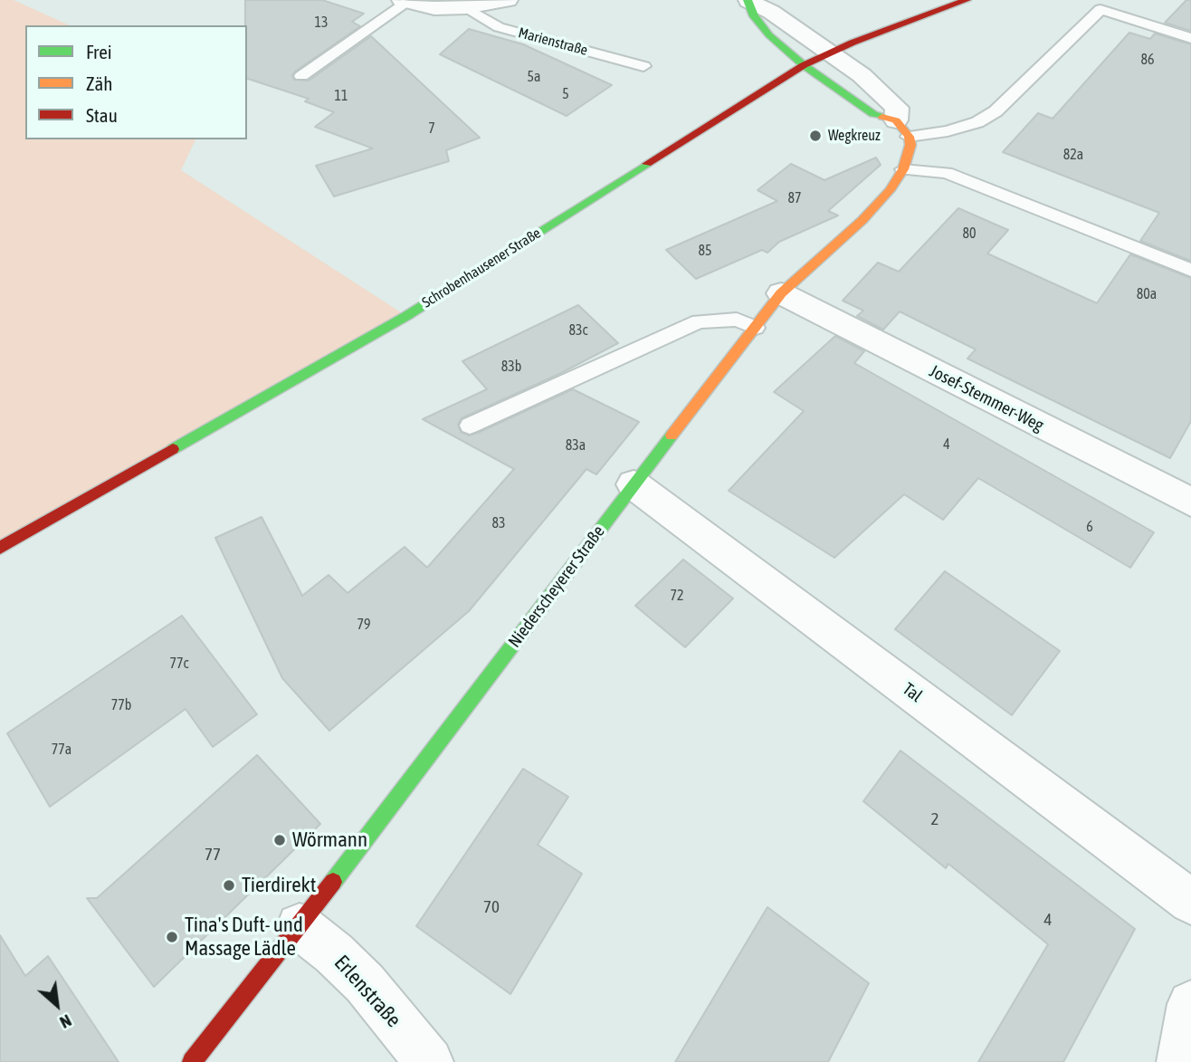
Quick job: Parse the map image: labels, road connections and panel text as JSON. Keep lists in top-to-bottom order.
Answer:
{
  "streets": {
    "street": [
      "Schrobenhausener Straße",
      "Josef-Stemmer-Weg",
      "Niederscheyerer Straße",
      "Tal",
      "Erlenstraße"
    ],
    "lane": ["Marienstraße"]
  },
  "crossings": [
    ["Josef-Stemmer-Weg", "Niederscheyerer Straße"],
    ["Niederscheyerer Straße", "Tal"],
    ["Niederscheyerer Straße", "Erlenstraße"]
  ],
  "places": [
    "Wegkreuz",
    "Wörmann",
    "Tierdirekt",
    "Tina's Duft- und Massage Lädle"
  ],
  "house_numbers": [
    "13",
    "86",
    "5a",
    "5",
    "11",
    "7",
    "82a",
    "87",
    "80",
    "85",
    "80a",
    "83c",
    "83b",
    "4",
    "83a",
    "83",
    "6",
    "72",
    "79",
    "77c",
    "77b",
    "77a",
    "2",
    "77",
    "70",
    "4"
  ],
  "legend": ["Frei", "Zäh", "Stau"],
  "north": "bottom right"
}
